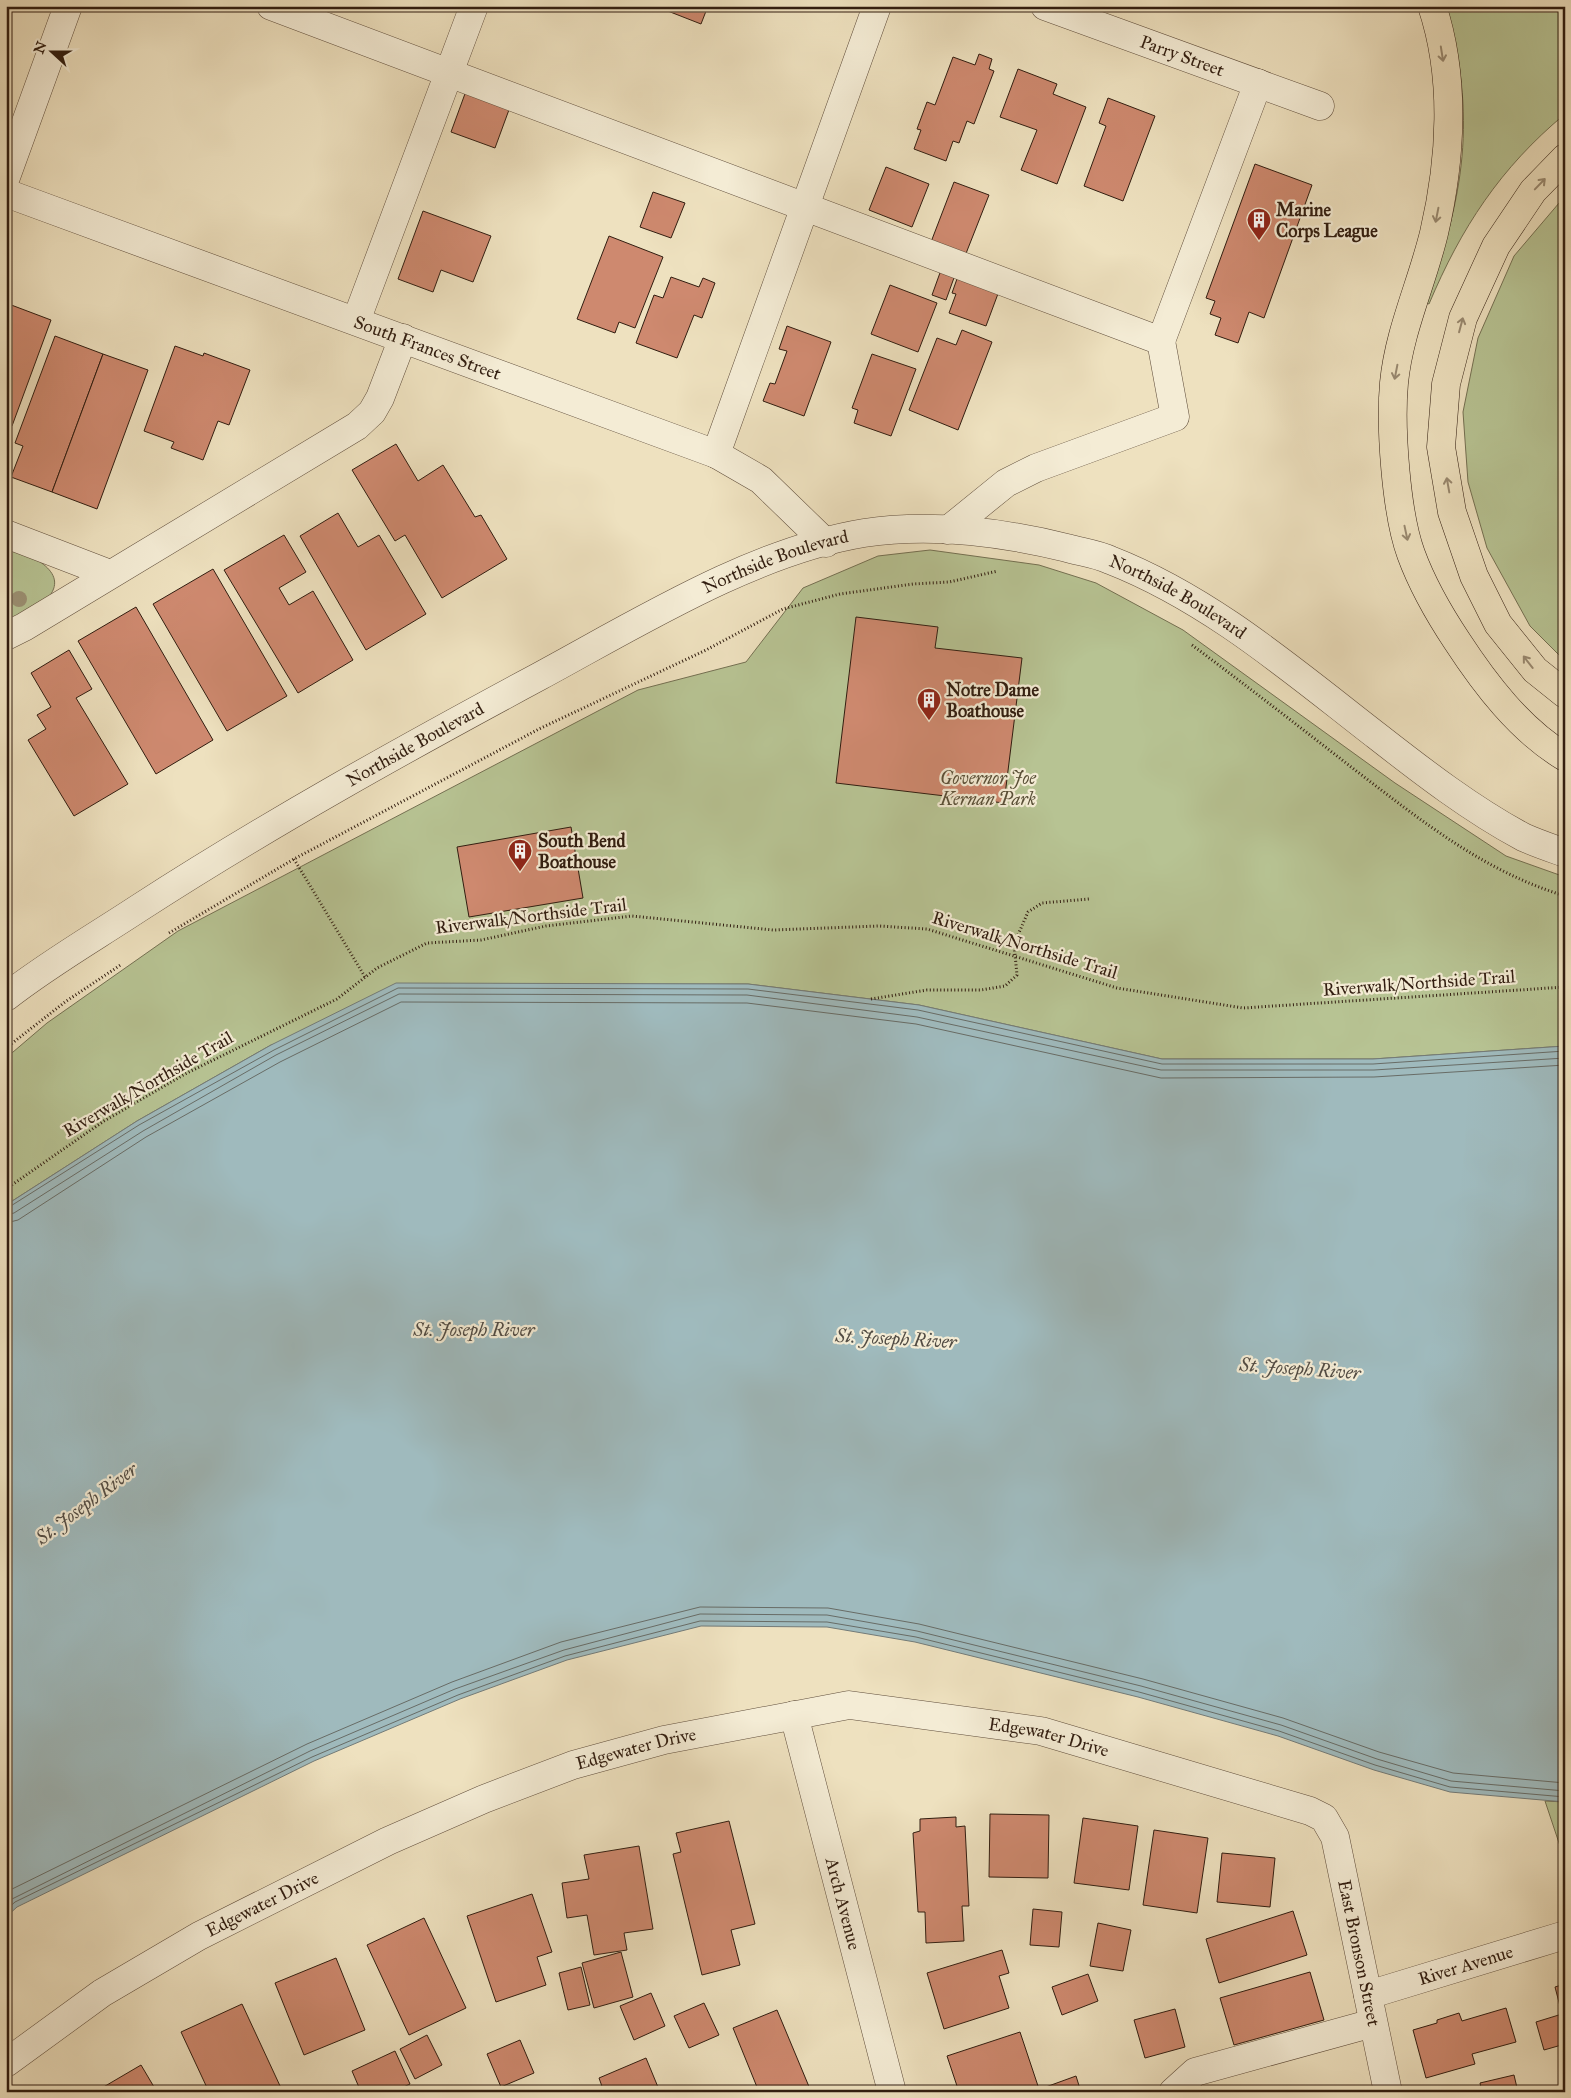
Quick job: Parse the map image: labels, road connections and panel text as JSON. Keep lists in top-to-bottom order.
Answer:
{
  "streets": {
    "street": [
      "Parry Street",
      "South Frances Street",
      "Northside Boulevard",
      "Edgewater Drive",
      "Arch Avenue",
      "East Bronson Street",
      "River Avenue"
    ],
    "path": ["Riverwalk/Northside Trail"]
  },
  "crossings": [
    ["South Frances Street", "Northside Boulevard"],
    ["Edgewater Drive", "Arch Avenue"],
    ["Edgewater Drive", "East Bronson Street"],
    ["East Bronson Street", "River Avenue"]
  ],
  "water": ["St. Joseph River"],
  "parks": ["Governor Joe Kernan Park"],
  "places": {
    "building": ["Marine Corps League", "Notre Dame Boathouse", "South Bend Boathouse"]
  },
  "north": "left"
}
